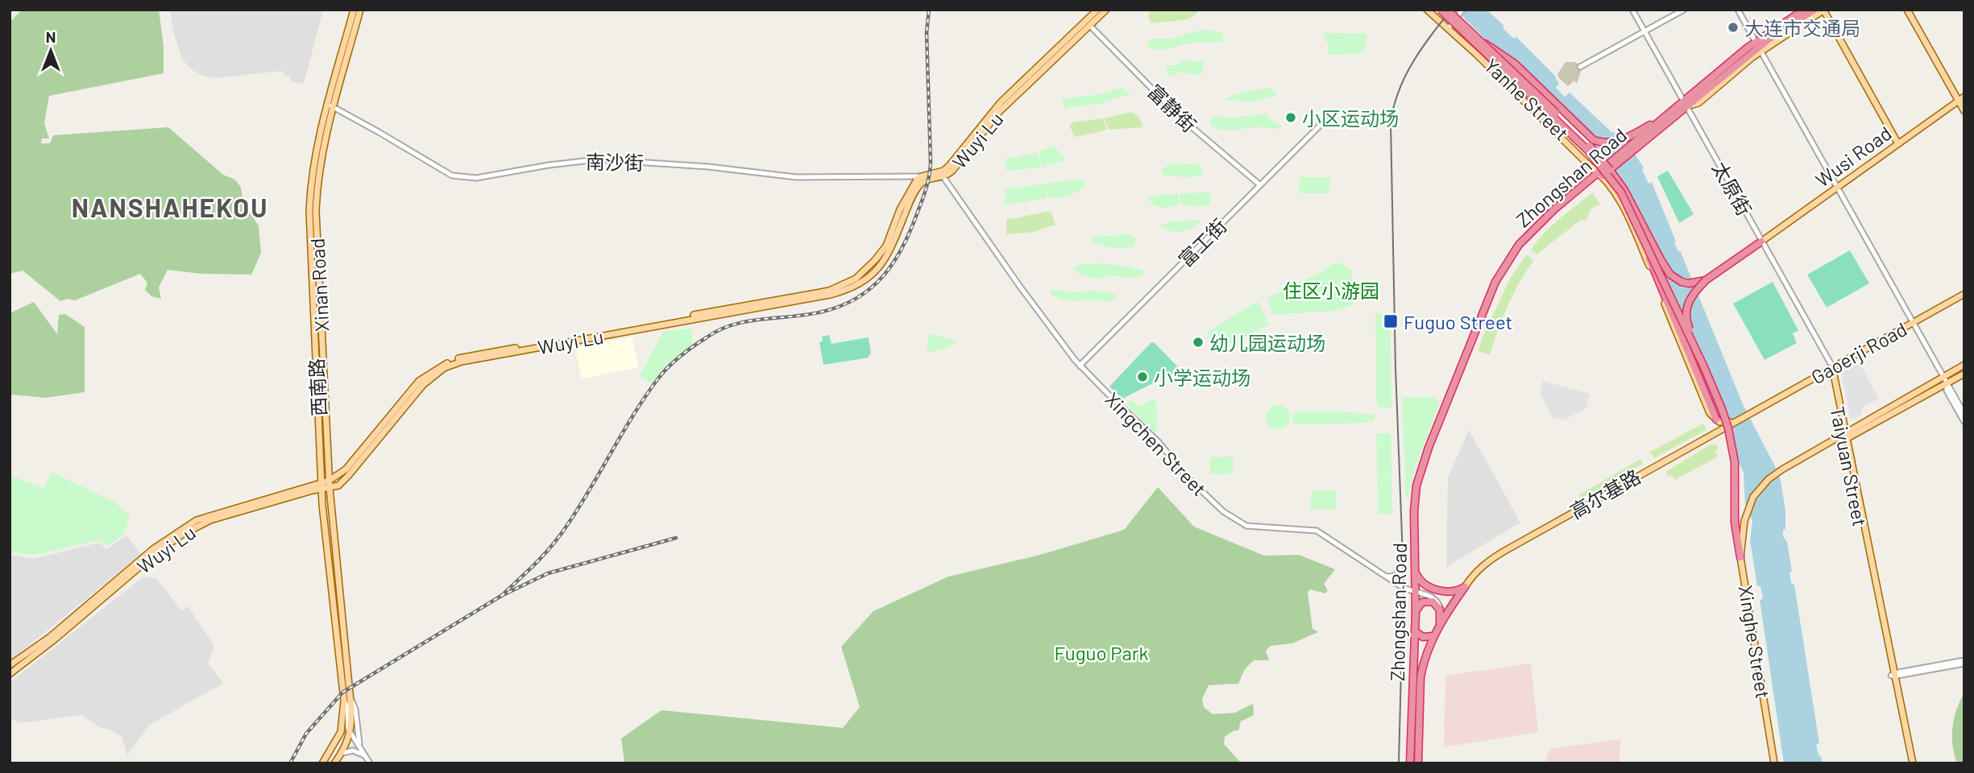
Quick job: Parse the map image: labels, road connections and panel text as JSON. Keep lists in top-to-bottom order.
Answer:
{
  "streets": {
    "highway": ["Zhongshan Road"],
    "main road": [
      "Yanhe Street",
      "Wuyi Lu",
      "Wusi Road",
      "Xinan Road",
      "Gaoerji Road",
      "西南路",
      "Taiyuan Street",
      "高尔基路",
      "Xinghe Street"
    ],
    "street": [
      "富静街",
      "南沙街",
      "太原街",
      "富工街",
      "Xingchen Street"
    ]
  },
  "crossings": [
    ["Yanhe Street", "Zhongshan Road"],
    ["富静街", "Wuyi Lu"],
    ["富静街", "富工街"],
    ["Wuyi Lu", "南沙街"],
    ["Wuyi Lu", "Xinan Road"],
    ["Wuyi Lu", "西南路"],
    ["Wuyi Lu", "Xingchen Street"],
    ["Wusi Road", "太原街"],
    ["南沙街", "Xinan Road"],
    ["南沙街", "西南路"],
    ["Zhongshan Road", "太原街"],
    ["Zhongshan Road", "Xingchen Street"],
    ["Zhongshan Road", "高尔基路"],
    ["太原街", "Gaoerji Road"],
    ["太原街", "Taiyuan Street"],
    ["富工街", "Xingchen Street"],
    ["Xinan Road", "西南路"],
    ["Gaoerji Road", "Taiyuan Street"],
    ["Gaoerji Road", "高尔基路"],
    ["Taiyuan Street", "Xinghe Street"]
  ],
  "districts": ["NANSHAHEKOU"],
  "parks": ["住区小游园", "Fuguo Park"],
  "places": {
    "other": [
      "大连市交通局",
      "小区运动场",
      "幼儿园运动场",
      "小学运动场"
    ],
    "transit": ["Fuguo Street"]
  },
  "north": "top"
}
